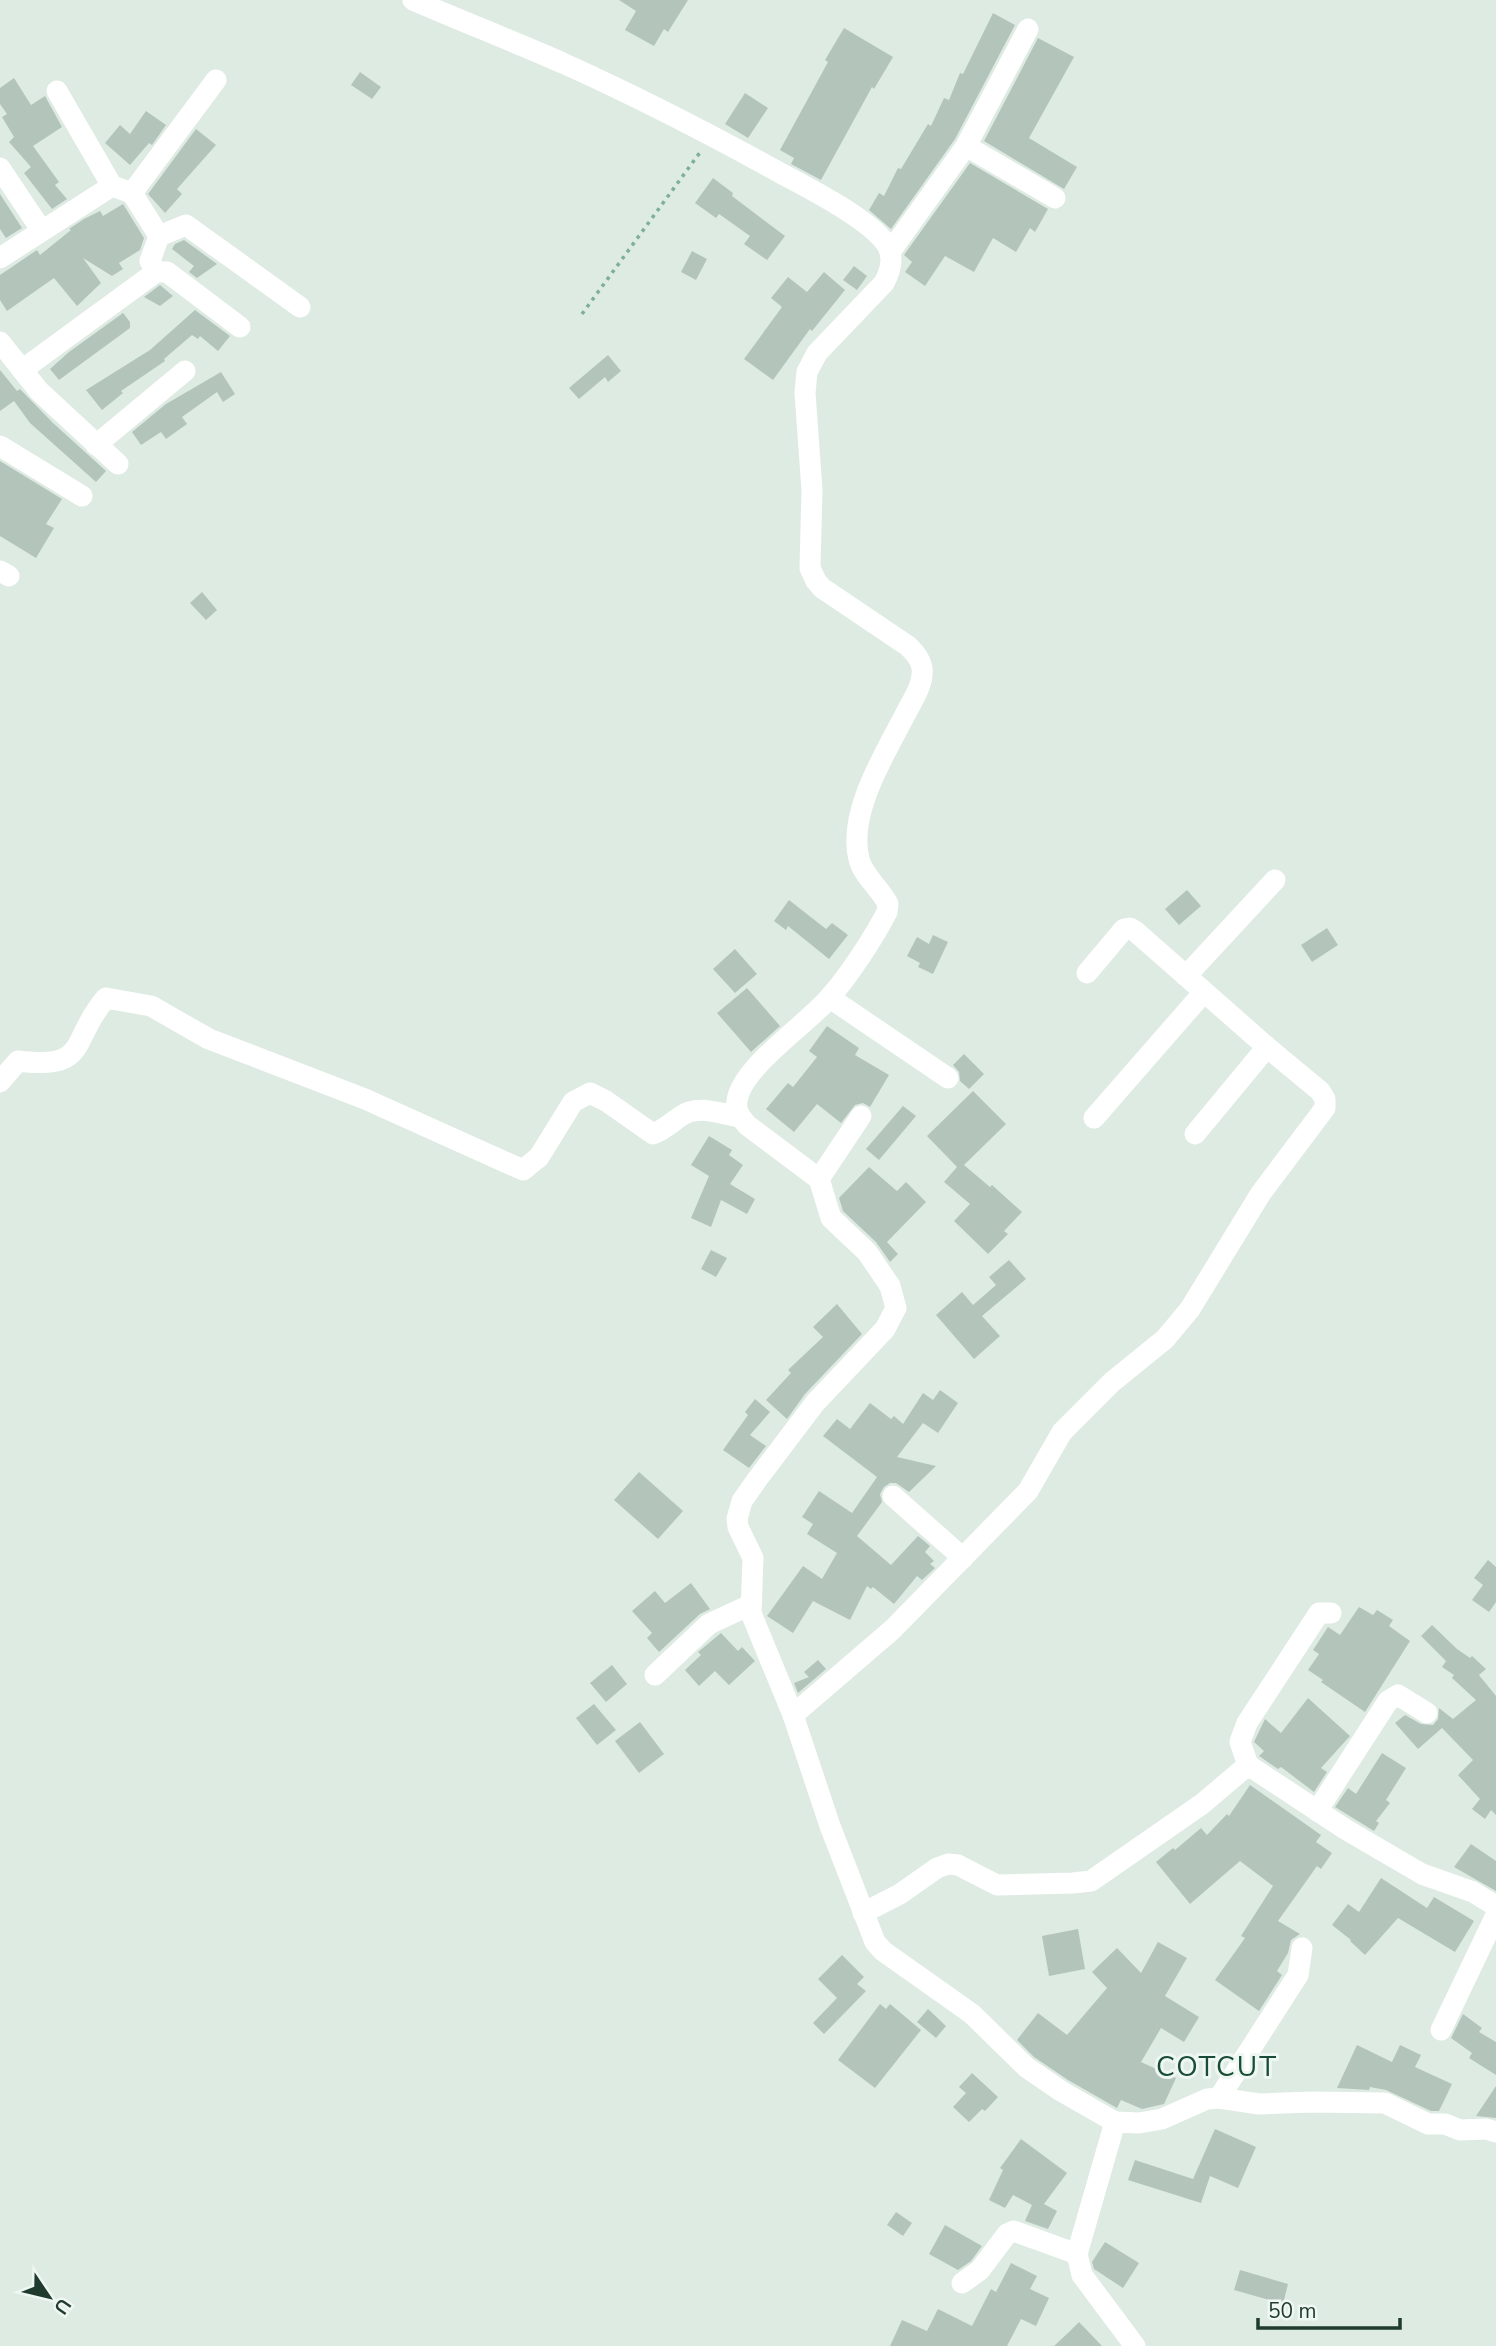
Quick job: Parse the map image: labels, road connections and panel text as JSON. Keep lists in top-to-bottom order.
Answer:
{
  "districts": ["COTCUT"],
  "scale_bar": "50 m",
  "north": "bottom right"
}
